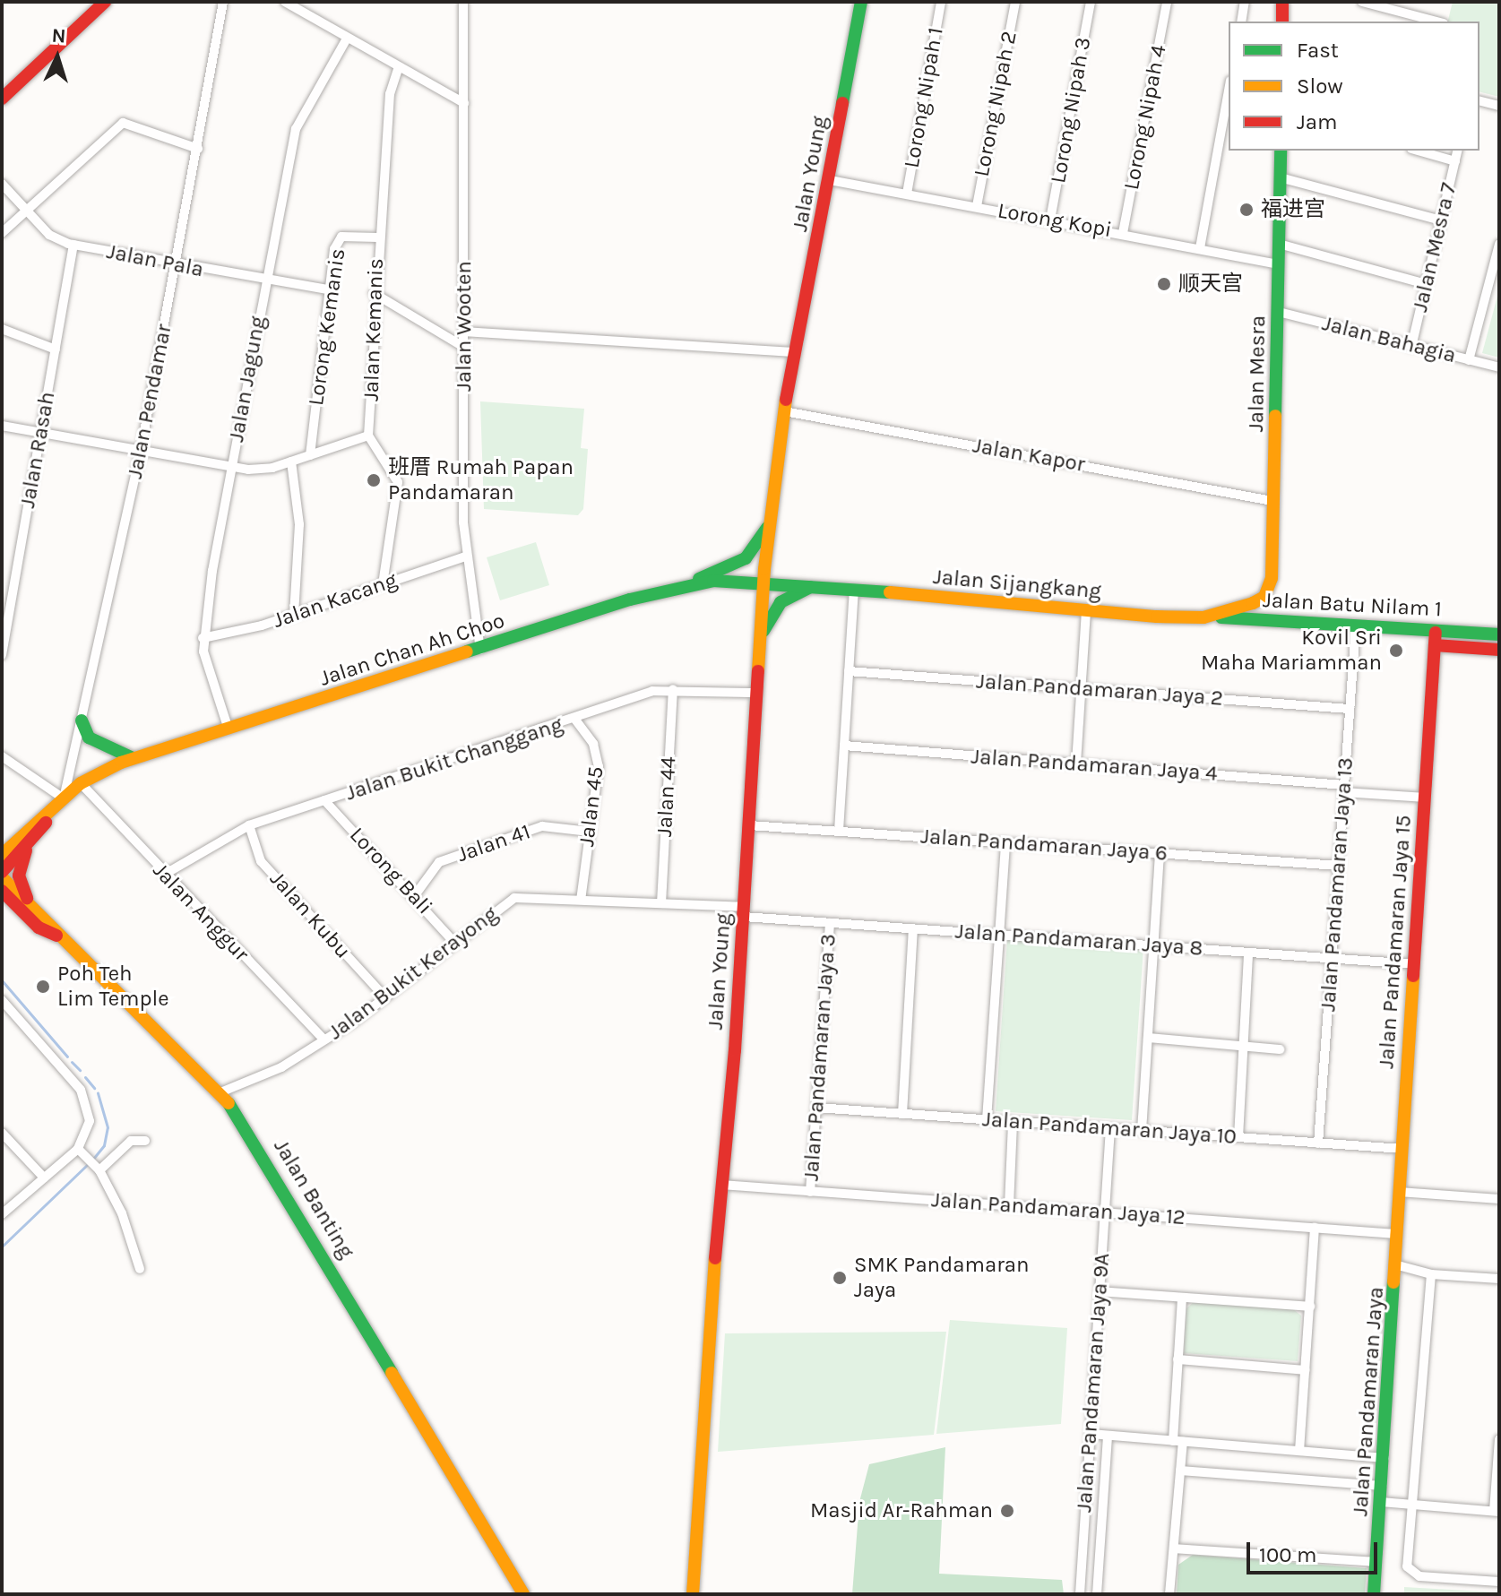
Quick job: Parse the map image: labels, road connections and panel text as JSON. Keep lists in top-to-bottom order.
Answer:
{
  "streets": {
    "main road": [
      "Jalan Young",
      "Jalan Mesra",
      "Jalan Sijangkang",
      "Jalan Batu Nilam 1",
      "Jalan Chan Ah Choo",
      "Jalan Pandamaran Jaya 15",
      "Jalan Banting",
      "Jalan Pandamaran Jaya"
    ],
    "street": [
      "Lorong Nipah 1",
      "Lorong Nipah 2",
      "Lorong Nipah 3",
      "Lorong Nipah 4",
      "Lorong Kopi",
      "Jalan Mesra 7",
      "Jalan Pala",
      "Jalan Wooten",
      "Lorong Kemanis",
      "Jalan Kemanis",
      "Jalan Bahagia",
      "Jalan Jagung",
      "Jalan Pendamar",
      "Jalan Rasah",
      "Jalan Kapor",
      "Jalan Kacang",
      "Jalan Pandamaran Jaya 2",
      "Jalan Bukit Changgang",
      "Jalan Pandamaran Jaya 4",
      "Jalan 44",
      "Jalan 45",
      "Jalan 41",
      "Jalan Pandamaran Jaya 6",
      "Lorong Bali",
      "Jalan Pandamaran Jaya 13",
      "Jalan Anggur",
      "Jalan Kubu",
      "Jalan Pandamaran Jaya 8",
      "Jalan Bukit Kerayong",
      "Jalan Pandamaran Jaya 3",
      "Jalan Pandamaran Jaya 10",
      "Jalan Pandamaran Jaya 12",
      "Jalan Pandamaran Jaya 9A"
    ]
  },
  "crossings": [
    ["Lorong Nipah 1", "Lorong Kopi"],
    ["Lorong Nipah 2", "Lorong Kopi"],
    ["Lorong Nipah 3", "Lorong Kopi"],
    ["Lorong Nipah 4", "Lorong Kopi"],
    ["Jalan Young", "Lorong Kopi"],
    ["Jalan Young", "Jalan Kapor"],
    ["Jalan Young", "Jalan Sijangkang"],
    ["Jalan Young", "Jalan Chan Ah Choo"],
    ["Jalan Young", "Jalan Bukit Changgang"],
    ["Jalan Young", "Jalan Pandamaran Jaya 6"],
    ["Jalan Young", "Jalan Pandamaran Jaya 8"],
    ["Jalan Young", "Jalan Bukit Kerayong"],
    ["Jalan Young", "Jalan Pandamaran Jaya 12"],
    ["Lorong Kopi", "Jalan Mesra"],
    ["Jalan Mesra 7", "Jalan Bahagia"],
    ["Jalan Pala", "Lorong Kemanis"],
    ["Jalan Pala", "Jalan Jagung"],
    ["Jalan Pala", "Jalan Pendamar"],
    ["Jalan Pala", "Jalan Rasah"],
    ["Jalan Wooten", "Jalan Kacang"],
    ["Jalan Wooten", "Jalan Chan Ah Choo"],
    ["Lorong Kemanis", "Jalan Kemanis"],
    ["Jalan Bahagia", "Jalan Mesra"],
    ["Jalan Mesra", "Jalan Kapor"],
    ["Jalan Mesra", "Jalan Sijangkang"],
    ["Jalan Jagung", "Jalan Kacang"],
    ["Jalan Jagung", "Jalan Chan Ah Choo"],
    ["Jalan Pendamar", "Jalan Chan Ah Choo"],
    ["Jalan Sijangkang", "Jalan Batu Nilam 1"],
    ["Jalan Sijangkang", "Jalan Chan Ah Choo"],
    ["Jalan Batu Nilam 1", "Jalan Pandamaran Jaya 13"],
    ["Jalan Batu Nilam 1", "Jalan Pandamaran Jaya 15"],
    ["Jalan Chan Ah Choo", "Jalan Anggur"],
    ["Jalan Pandamaran Jaya 2", "Jalan Pandamaran Jaya 13"],
    ["Jalan Bukit Changgang", "Jalan 44"],
    ["Jalan Bukit Changgang", "Jalan 45"],
    ["Jalan Bukit Changgang", "Lorong Bali"],
    ["Jalan Bukit Changgang", "Jalan Anggur"],
    ["Jalan Bukit Changgang", "Jalan Kubu"],
    ["Jalan Pandamaran Jaya 4", "Jalan Pandamaran Jaya 13"],
    ["Jalan Pandamaran Jaya 4", "Jalan Pandamaran Jaya 15"],
    ["Jalan 44", "Jalan Bukit Kerayong"],
    ["Jalan 45", "Jalan 41"],
    ["Jalan 45", "Jalan Bukit Kerayong"],
    ["Jalan 41", "Lorong Bali"],
    ["Jalan Pandamaran Jaya 6", "Jalan Pandamaran Jaya 13"],
    ["Lorong Bali", "Jalan Bukit Kerayong"],
    ["Jalan Pandamaran Jaya 13", "Jalan Pandamaran Jaya 8"],
    ["Jalan Pandamaran Jaya 13", "Jalan Pandamaran Jaya 10"],
    ["Jalan Anggur", "Jalan Bukit Kerayong"],
    ["Jalan Kubu", "Jalan Bukit Kerayong"],
    ["Jalan Pandamaran Jaya 8", "Jalan Pandamaran Jaya 15"],
    ["Jalan Pandamaran Jaya 8", "Jalan Bukit Kerayong"],
    ["Jalan Pandamaran Jaya 8", "Jalan Pandamaran Jaya 3"],
    ["Jalan Pandamaran Jaya 15", "Jalan Pandamaran Jaya 10"],
    ["Jalan Pandamaran Jaya 15", "Jalan Pandamaran Jaya 12"],
    ["Jalan Pandamaran Jaya 15", "Jalan Pandamaran Jaya"],
    ["Jalan Bukit Kerayong", "Jalan Banting"],
    ["Jalan Pandamaran Jaya 3", "Jalan Pandamaran Jaya 10"],
    ["Jalan Pandamaran Jaya 3", "Jalan Pandamaran Jaya 12"],
    ["Jalan Pandamaran Jaya 10", "Jalan Pandamaran Jaya 9A"],
    ["Jalan Pandamaran Jaya 12", "Jalan Pandamaran Jaya 9A"]
  ],
  "places": [
    "福进宫",
    "顺天宫",
    "班厝 Rumah Papan Pandamaran",
    "Kovil Sri Maha Mariamman",
    "Poh Teh Lim Temple",
    "SMK Pandamaran Jaya",
    "Masjid Ar-Rahman"
  ],
  "legend": ["Fast", "Slow", "Jam"],
  "scale_bar": "100 m",
  "north": "top"
}
